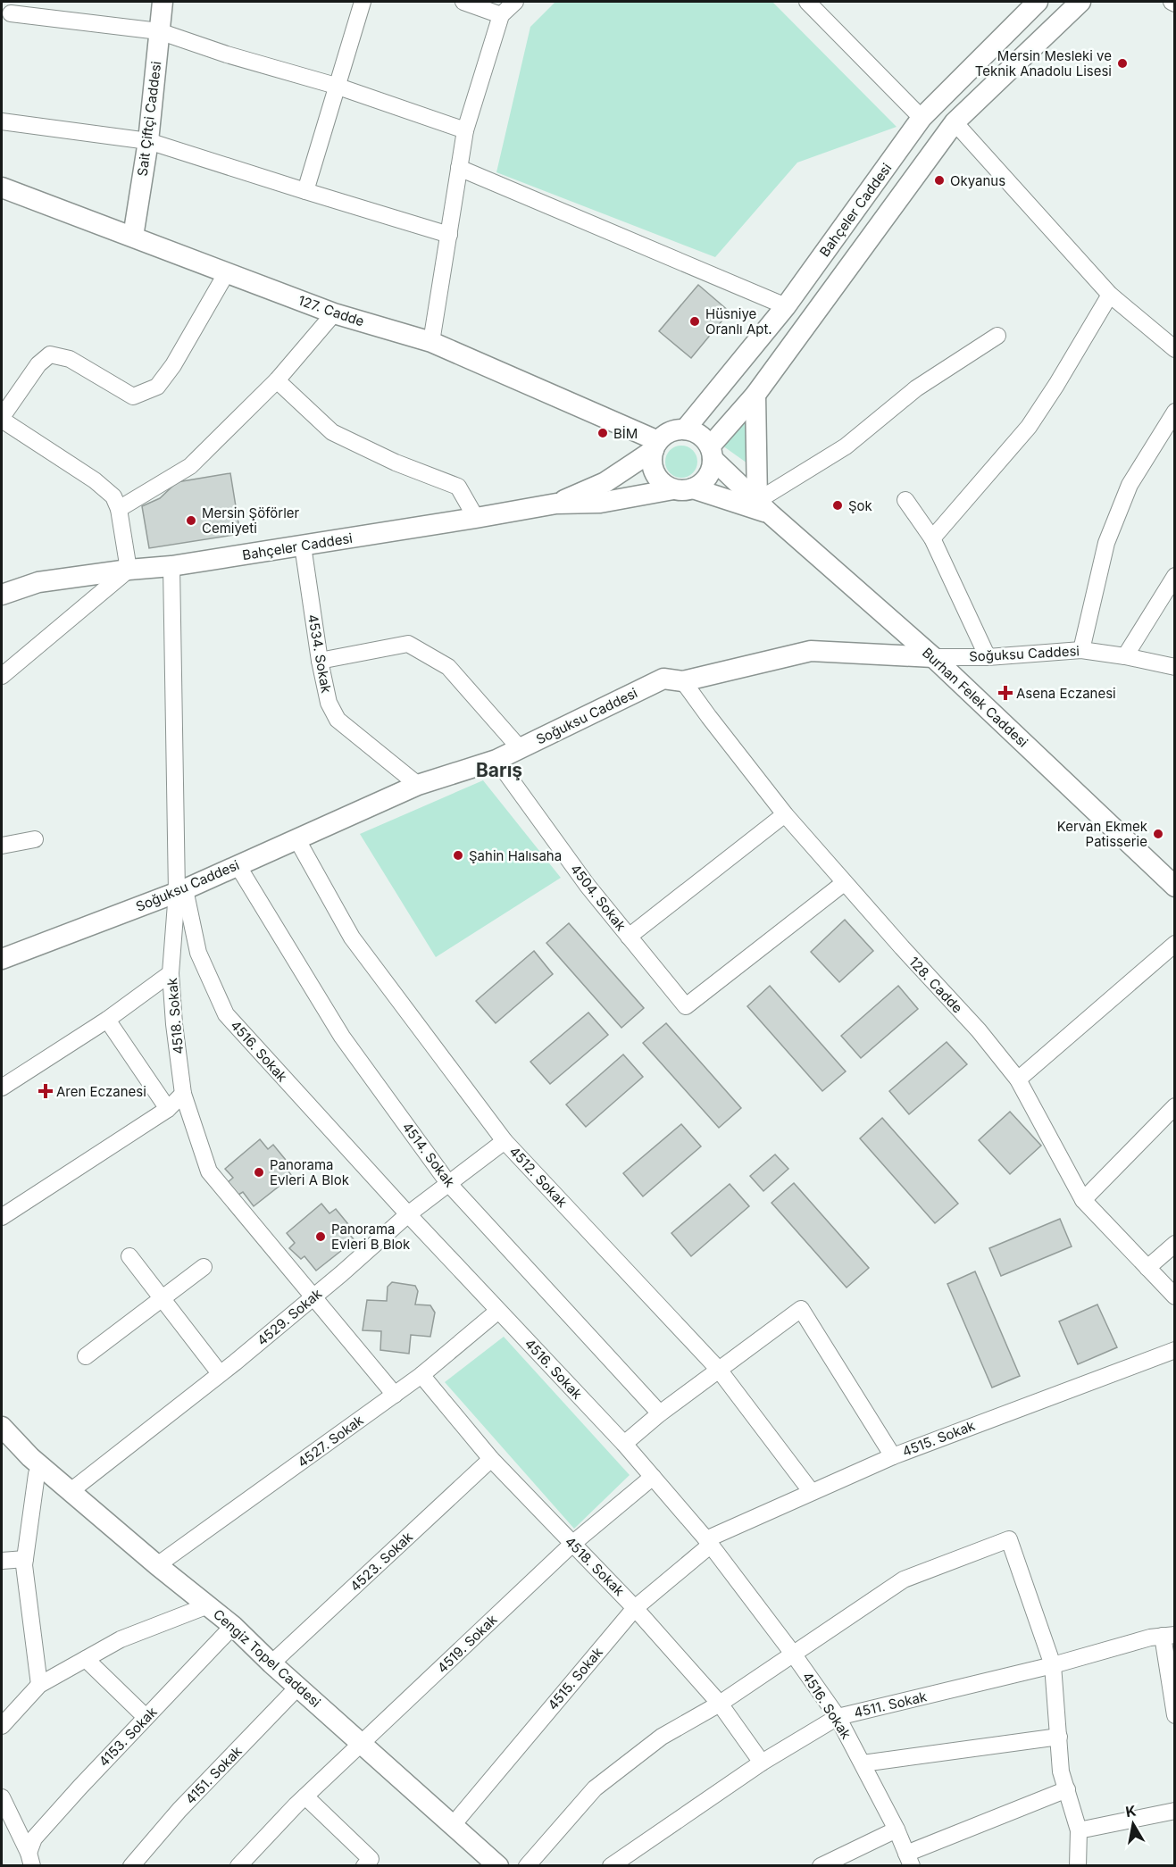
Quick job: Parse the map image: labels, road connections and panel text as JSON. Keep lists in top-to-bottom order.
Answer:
{
  "streets": {
    "street": [
      "Sait Çiftçi Caddesi",
      "Bahçeler Caddesi",
      "127. Cadde",
      "4534. Sokak",
      "Soğuksu Caddesi",
      "Burhan Felek Caddesi",
      "4504. Sokak",
      "128. Cadde",
      "4518. Sokak",
      "4516. Sokak",
      "4514. Sokak",
      "4512. Sokak",
      "4529. Sokak",
      "4515. Sokak",
      "4527. Sokak",
      "4523. Sokak",
      "4519. Sokak",
      "Cengiz Topel Caddesi",
      "4511. Sokak",
      "4153. Sokak",
      "4151. Sokak"
    ]
  },
  "crossings": [
    ["Sait Çiftçi Caddesi", "127. Cadde"],
    ["Bahçeler Caddesi", "127. Cadde"],
    ["Bahçeler Caddesi", "4534. Sokak"],
    ["Bahçeler Caddesi", "Burhan Felek Caddesi"],
    ["Bahçeler Caddesi", "4518. Sokak"],
    ["127. Cadde", "Burhan Felek Caddesi"],
    ["4534. Sokak", "Soğuksu Caddesi"],
    ["Soğuksu Caddesi", "Burhan Felek Caddesi"],
    ["Soğuksu Caddesi", "4504. Sokak"],
    ["Soğuksu Caddesi", "128. Cadde"],
    ["Soğuksu Caddesi", "4518. Sokak"],
    ["Soğuksu Caddesi", "4516. Sokak"],
    ["Soğuksu Caddesi", "4514. Sokak"],
    ["Soğuksu Caddesi", "4512. Sokak"],
    ["4504. Sokak", "128. Cadde"],
    ["4518. Sokak", "4516. Sokak"],
    ["4518. Sokak", "4529. Sokak"],
    ["4518. Sokak", "4515. Sokak"],
    ["4518. Sokak", "4527. Sokak"],
    ["4518. Sokak", "4523. Sokak"],
    ["4518. Sokak", "4519. Sokak"],
    ["4518. Sokak", "4511. Sokak"],
    ["4516. Sokak", "4529. Sokak"],
    ["4516. Sokak", "4515. Sokak"],
    ["4516. Sokak", "4527. Sokak"],
    ["4516. Sokak", "4519. Sokak"],
    ["4516. Sokak", "4511. Sokak"],
    ["4514. Sokak", "4529. Sokak"],
    ["4512. Sokak", "4529. Sokak"],
    ["4512. Sokak", "4515. Sokak"],
    ["4529. Sokak", "Cengiz Topel Caddesi"],
    ["4515. Sokak", "Cengiz Topel Caddesi"],
    ["4527. Sokak", "Cengiz Topel Caddesi"],
    ["4523. Sokak", "Cengiz Topel Caddesi"],
    ["4519. Sokak", "Cengiz Topel Caddesi"],
    ["Cengiz Topel Caddesi", "4153. Sokak"],
    ["Cengiz Topel Caddesi", "4151. Sokak"]
  ],
  "districts": ["Barış"],
  "places": {
    "other": [
      "Mersin Mesleki ve Teknik Anadolu Lisesi",
      "Okyanus",
      "Hüsniye Oranlı Apt.",
      "BİM",
      "Şok",
      "Mersin Şöförler Cemiyeti",
      "Kervan Ekmek Patisserie",
      "Şahin Halısaha",
      "Panorama Evleri A Blok",
      "Panorama Evleri B Blok"
    ],
    "health": ["Asena Eczanesi", "Aren Eczanesi"]
  },
  "north": "top"
}
